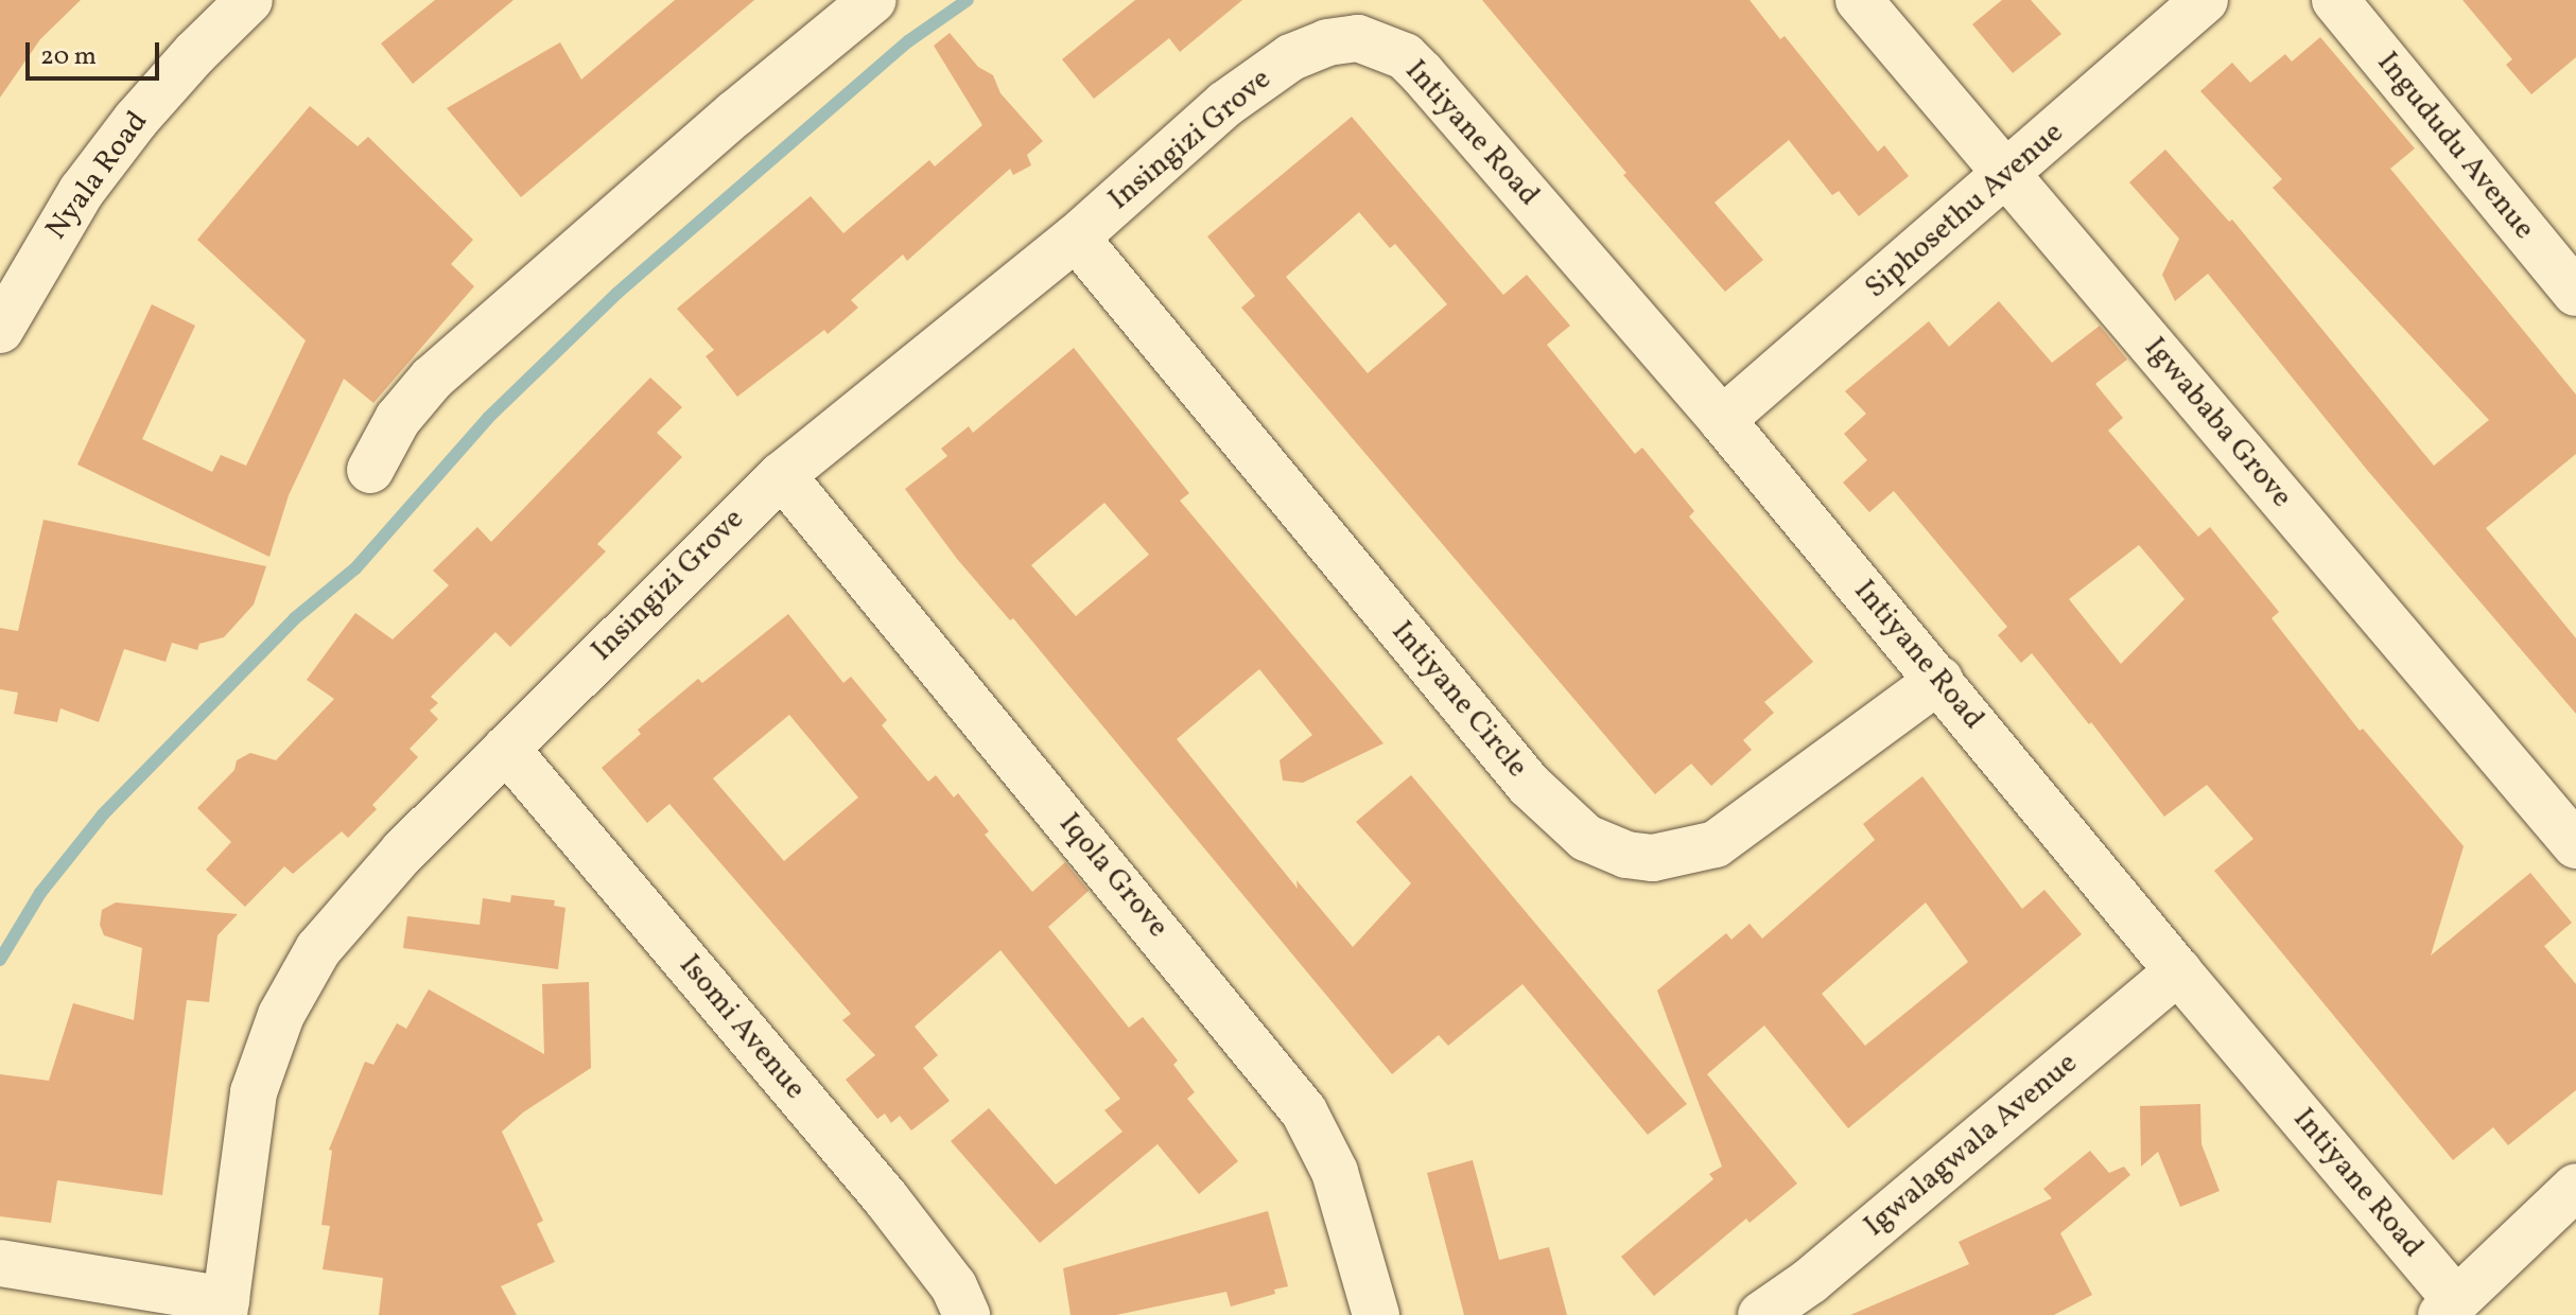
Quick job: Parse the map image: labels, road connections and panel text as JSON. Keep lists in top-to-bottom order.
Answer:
{
  "streets": {
    "street": [
      "Intiyane Road",
      "Insingizi Grove",
      "Ingududu Avenue",
      "Nyala Road",
      "Siphosethu Avenue",
      "Igwababa Grove",
      "Intiyane Circle",
      "Iqola Grove",
      "Isomi Avenue",
      "Igwalagwala Avenue"
    ]
  },
  "crossings": [
    ["Intiyane Road", "Insingizi Grove"],
    ["Intiyane Road", "Siphosethu Avenue"],
    ["Intiyane Road", "Intiyane Circle"],
    ["Intiyane Road", "Igwalagwala Avenue"],
    ["Insingizi Grove", "Intiyane Circle"],
    ["Insingizi Grove", "Iqola Grove"],
    ["Insingizi Grove", "Isomi Avenue"],
    ["Siphosethu Avenue", "Igwababa Grove"]
  ],
  "scale_bar": "20 m"
}
